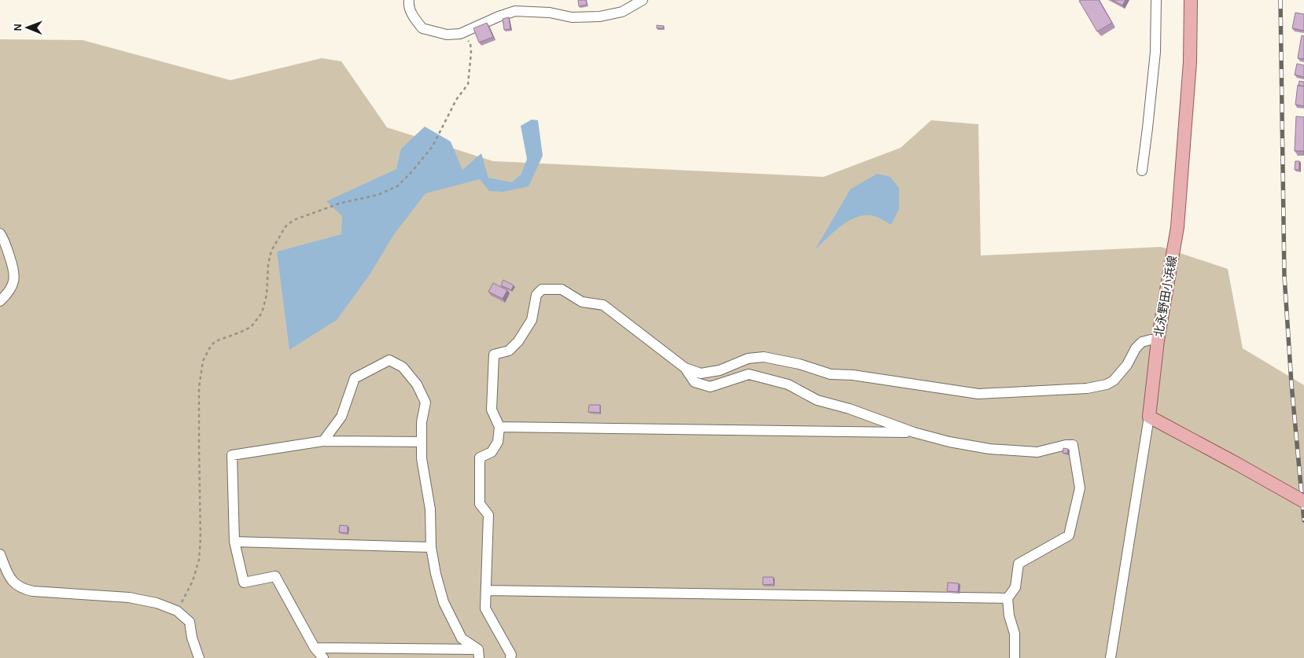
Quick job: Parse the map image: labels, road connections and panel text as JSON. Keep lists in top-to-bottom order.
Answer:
{
  "streets": {
    "main road": ["北永野田小浜線"]
  },
  "north": "left"
}
